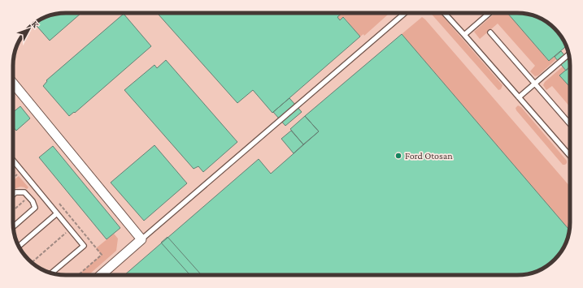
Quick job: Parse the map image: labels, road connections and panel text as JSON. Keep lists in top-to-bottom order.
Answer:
{
  "places": ["Ford Otosan"],
  "north": "top right"
}
